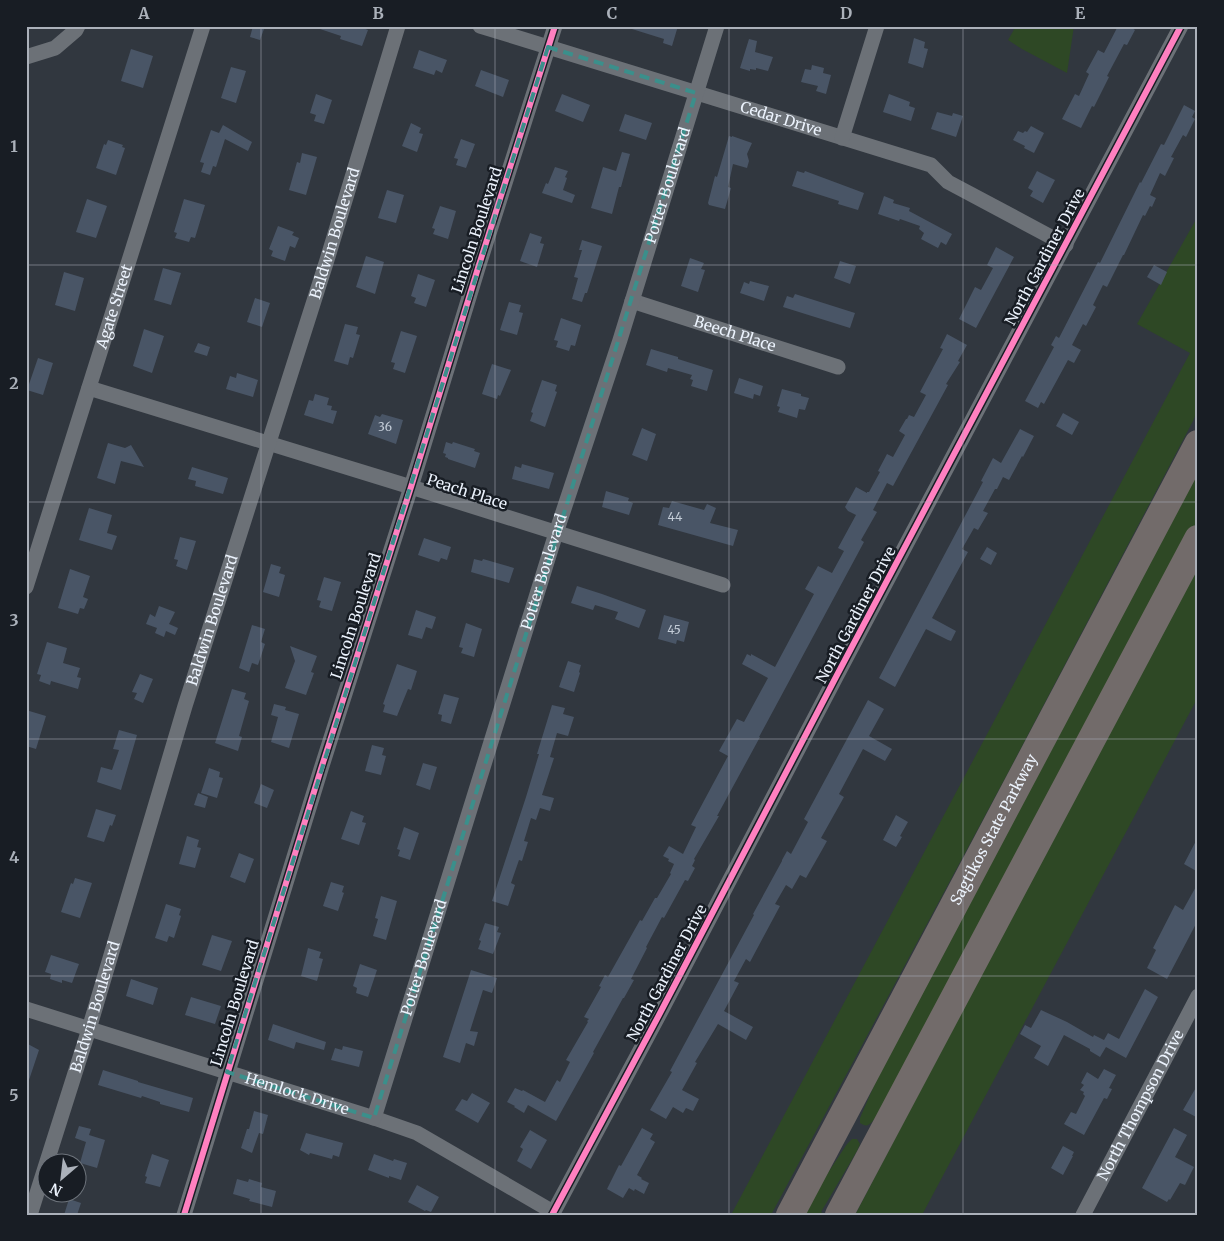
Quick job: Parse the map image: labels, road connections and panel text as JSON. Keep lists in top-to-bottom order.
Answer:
{
  "streets": {
    "highway": ["Sagtikos State Parkway"],
    "street": [
      "Cedar Drive",
      "Potter Boulevard",
      "Lincoln Boulevard",
      "Baldwin Boulevard",
      "North Gardiner Drive",
      "Agate Street",
      "Beech Place",
      "Peach Place",
      "Hemlock Drive",
      "North Thompson Drive"
    ]
  },
  "crossings": [
    ["Cedar Drive", "Potter Boulevard"],
    ["Cedar Drive", "Lincoln Boulevard"],
    ["Cedar Drive", "North Gardiner Drive"],
    ["Potter Boulevard", "Beech Place"],
    ["Potter Boulevard", "Peach Place"],
    ["Potter Boulevard", "Hemlock Drive"],
    ["Lincoln Boulevard", "Peach Place"],
    ["Lincoln Boulevard", "Hemlock Drive"],
    ["Baldwin Boulevard", "Peach Place"],
    ["Baldwin Boulevard", "Hemlock Drive"],
    ["North Gardiner Drive", "Hemlock Drive"],
    ["Agate Street", "Peach Place"]
  ],
  "house_numbers": ["36", "44", "45"],
  "north": "bottom left",
  "grid": {
    "columns": [
      "A",
      "B",
      "C",
      "D",
      "E"
    ],
    "rows": [
      "1",
      "2",
      "3",
      "4",
      "5"
    ]
  }
}
